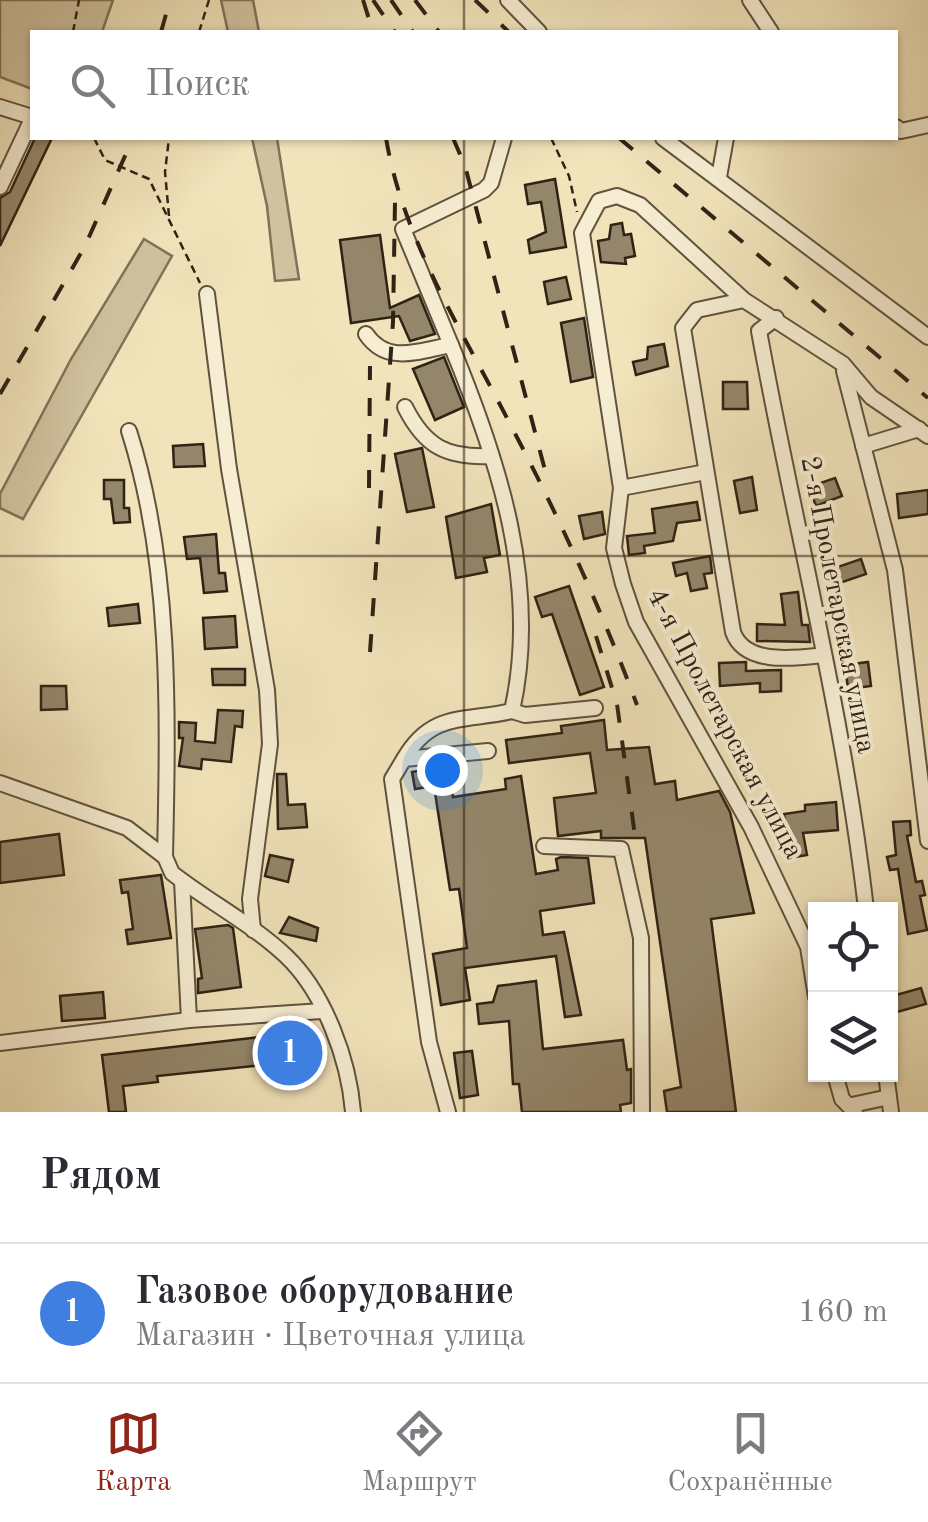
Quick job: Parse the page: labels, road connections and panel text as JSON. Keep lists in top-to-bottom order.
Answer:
{
  "streets": {
    "street": ["2-я Пролетарская улица", "4-я Пролетарская улица"]
  },
  "crossings": [
    ["2-я Пролетарская улица", "4-я Пролетарская улица"]
  ],
  "page": {
    "search": "Поиск",
    "pins": "1",
    "heading": "Рядом",
    "list": [
      {
        "mark": "1",
        "name": "Газовое оборудование",
        "note": "Магазин · Цветочная улица",
        "value": "160 m"
      }
    ],
    "nav": ["Карта", "Маршрут", "Сохранённые"]
  }
}
